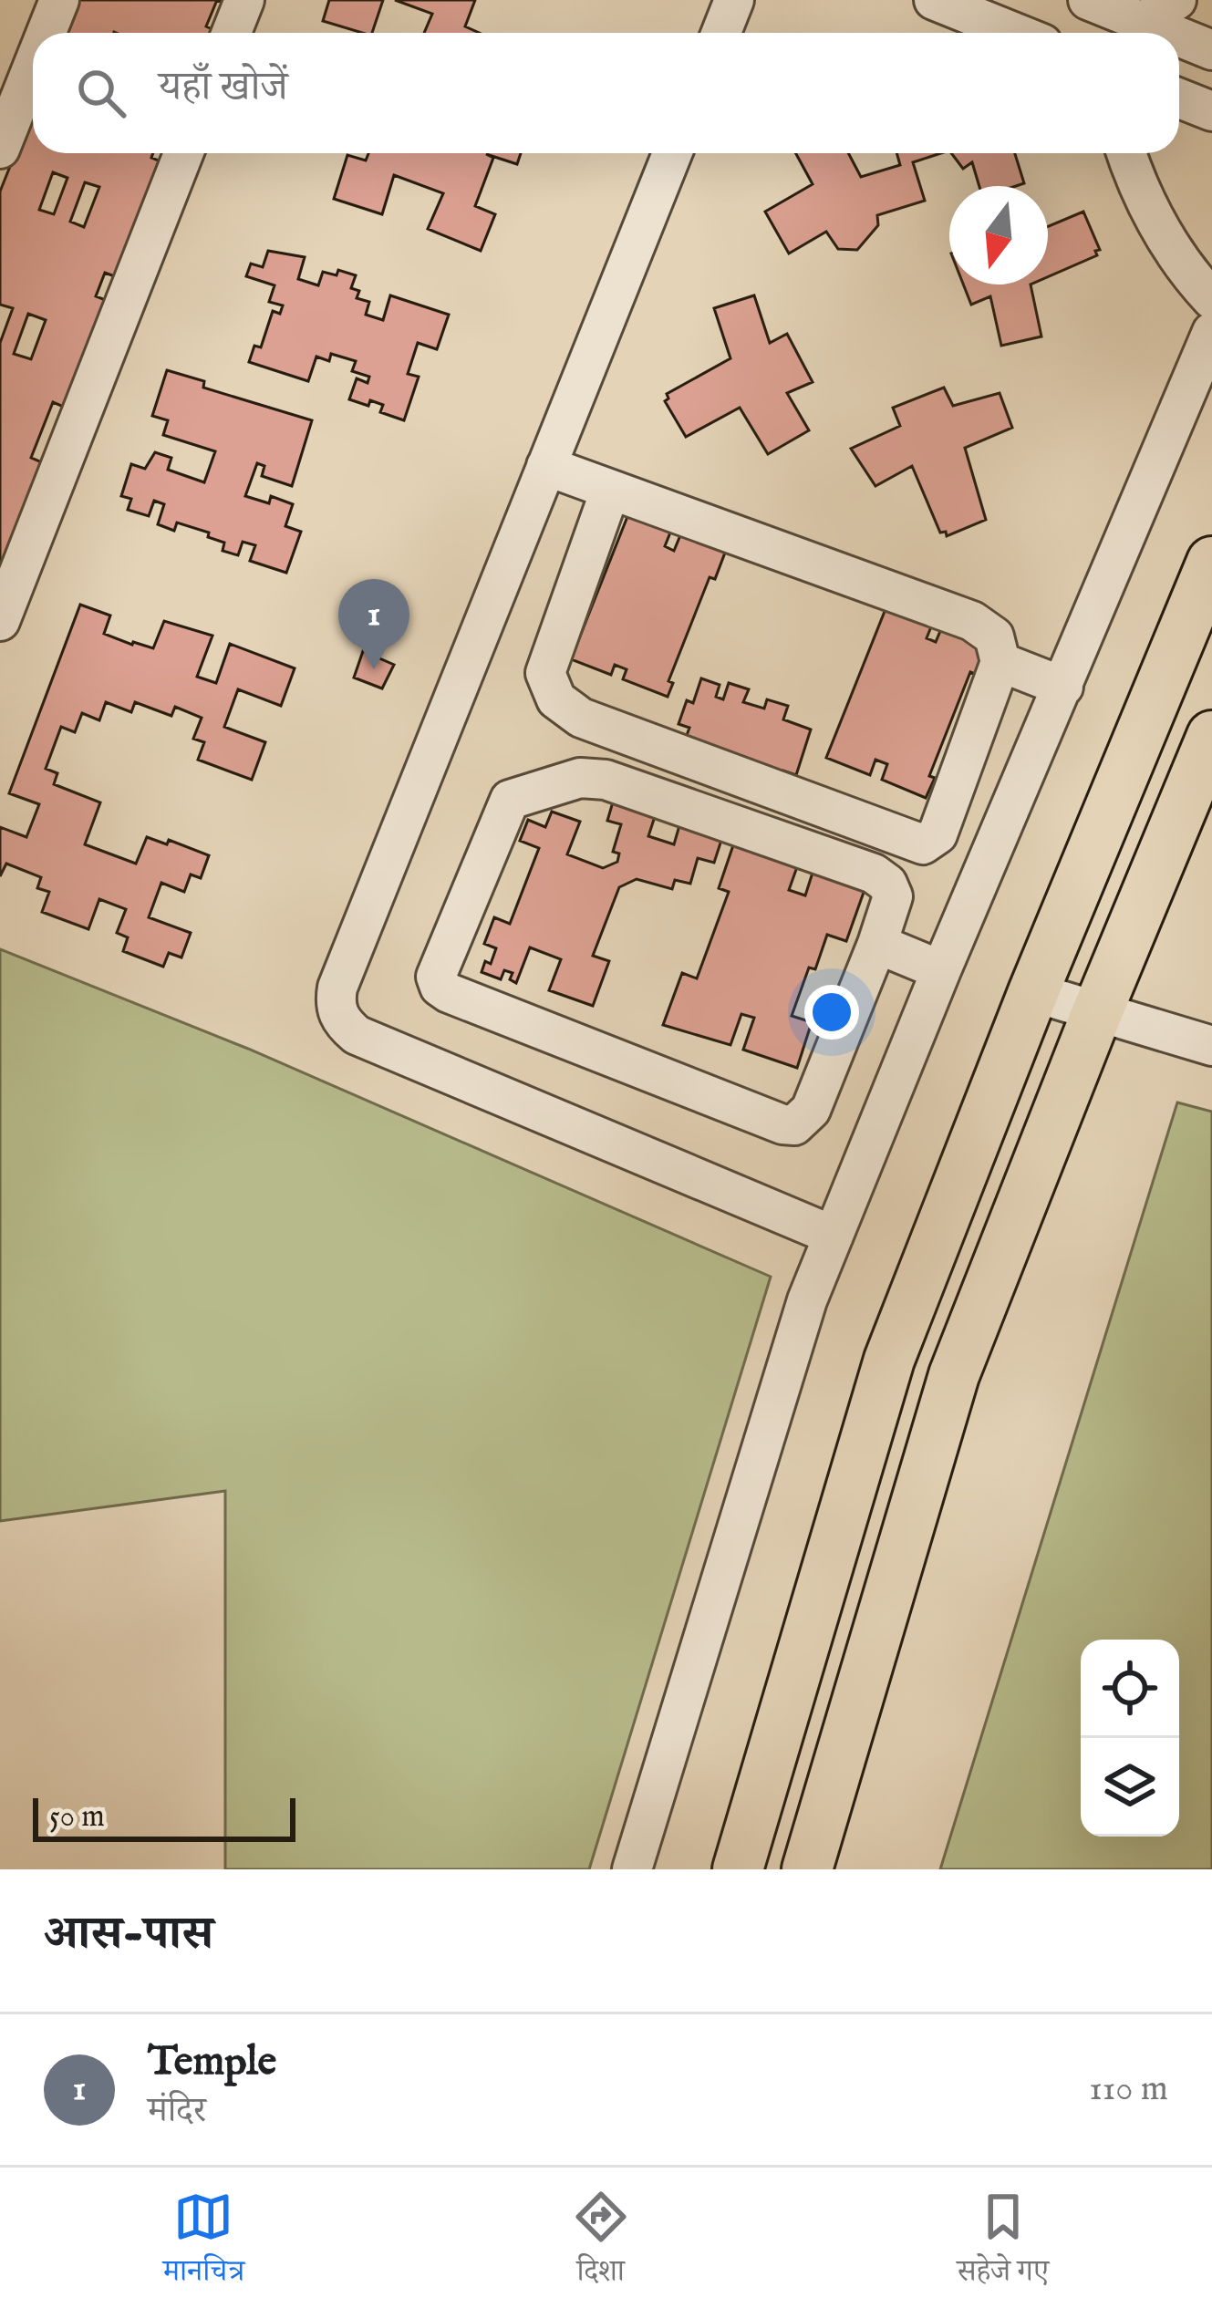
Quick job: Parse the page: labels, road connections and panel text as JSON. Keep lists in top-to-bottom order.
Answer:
{
  "scale_bar": "50 m",
  "north": "bottom",
  "page": {
    "search": "यहाँ खोजें",
    "pins": "1",
    "scale": "50 m",
    "heading": "आस-पास",
    "list": [
      {
        "mark": "1",
        "name": "Temple",
        "note": "मंदिर",
        "value": "110 m"
      }
    ],
    "nav": ["मानचित्र", "दिशा", "सहेजे गए"]
  }
}
